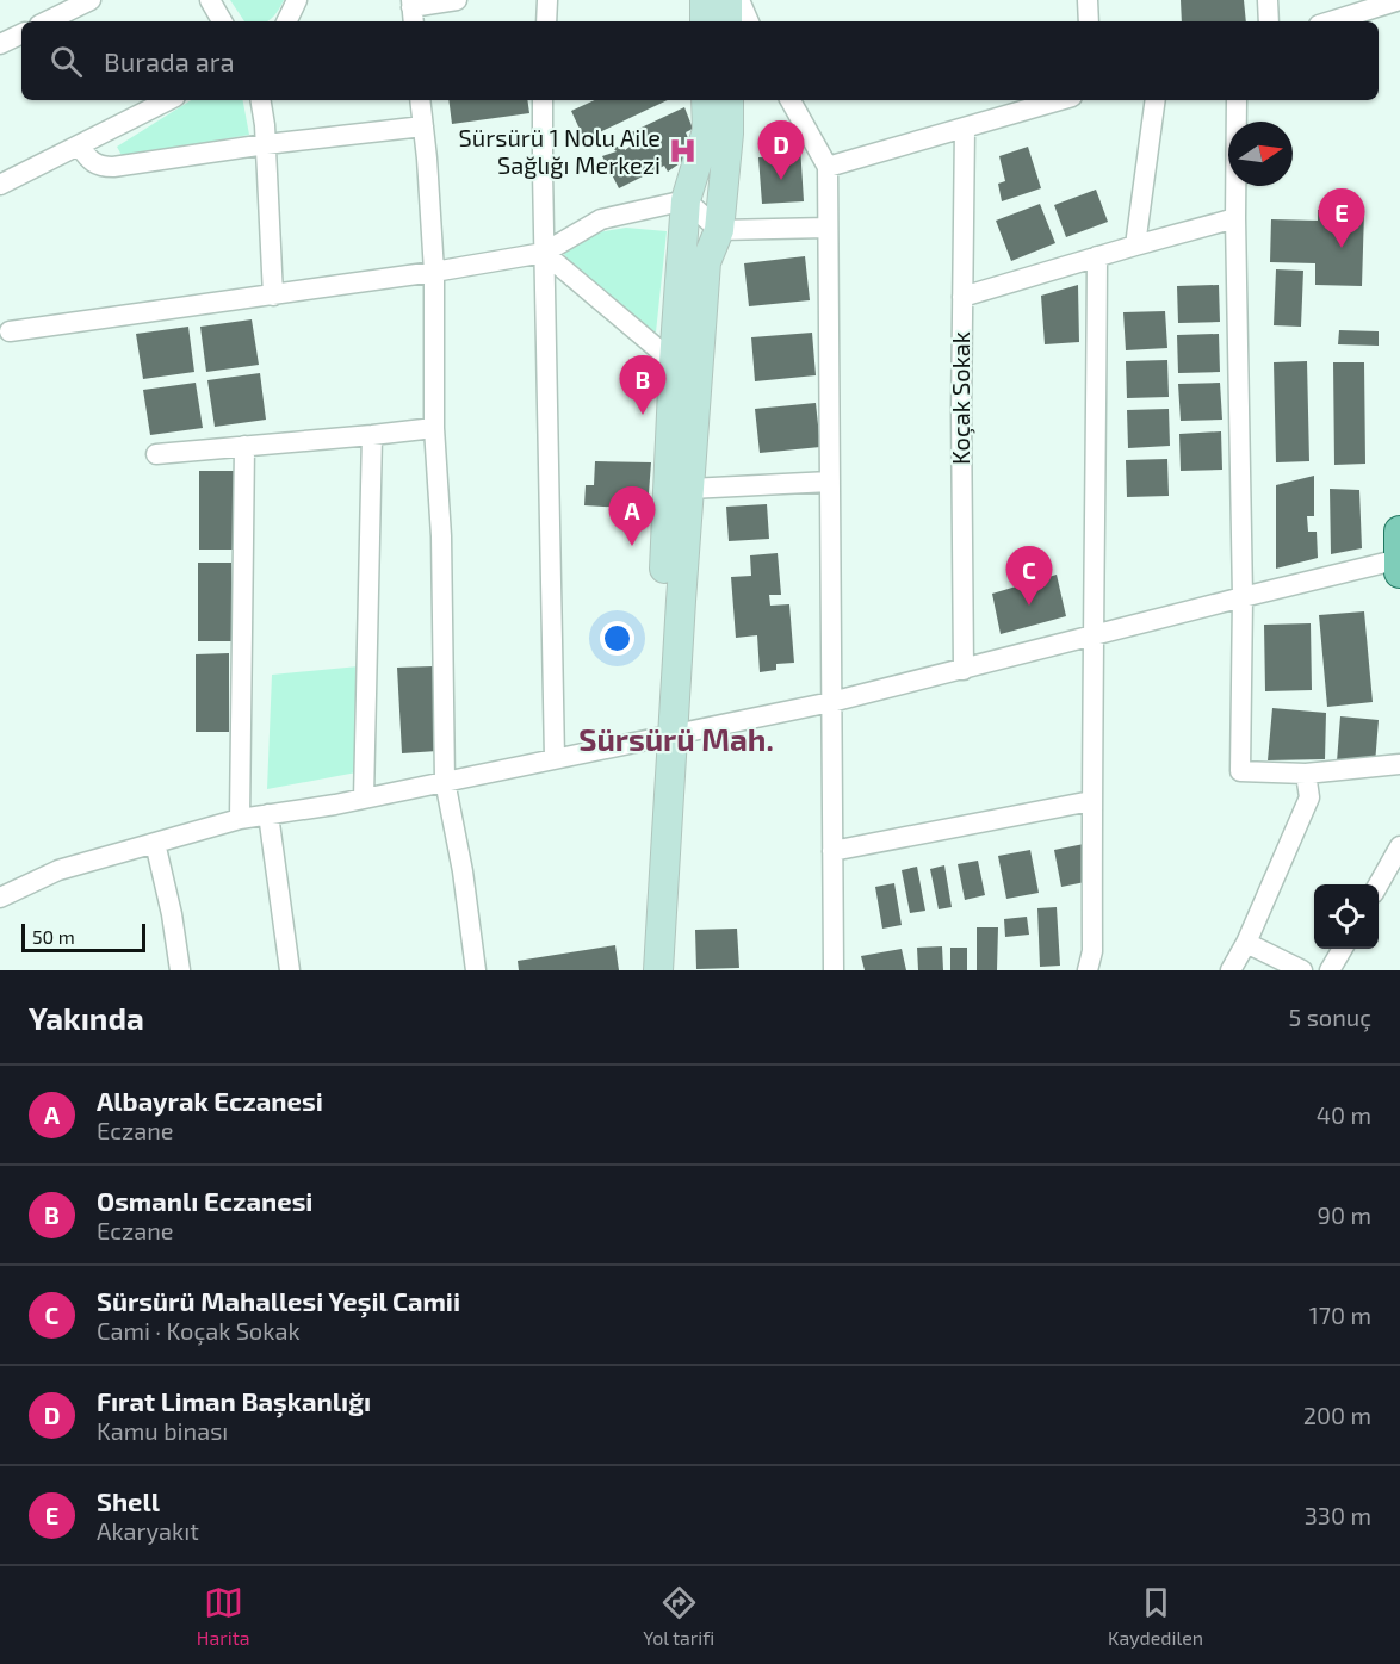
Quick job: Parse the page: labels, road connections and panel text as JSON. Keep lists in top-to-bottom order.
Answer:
{
  "streets": {
    "street": ["Koçak Sokak"]
  },
  "districts": ["Sürsürü Mah."],
  "places": {
    "hospital": ["Sürsürü 1 Nolu Aile Sağlığı Merkezi"]
  },
  "scale_bar": "50 m",
  "north": "right",
  "page": {
    "search": "Burada ara",
    "pins": [
      "D",
      "E",
      "B",
      "A",
      "C"
    ],
    "scale": "50 m",
    "heading": ["Yakında", "5 sonuç"],
    "list": [
      {
        "mark": "A",
        "name": "Albayrak Eczanesi",
        "note": "Eczane",
        "value": "40 m"
      },
      {
        "mark": "B",
        "name": "Osmanlı Eczanesi",
        "note": "Eczane",
        "value": "90 m"
      },
      {
        "mark": "C",
        "name": "Sürsürü Mahallesi Yeşil Camii",
        "note": "Cami · Koçak Sokak",
        "value": "170 m"
      },
      {
        "mark": "D",
        "name": "Fırat Liman Başkanlığı",
        "note": "Kamu binası",
        "value": "200 m"
      },
      {
        "mark": "E",
        "name": "Shell",
        "note": "Akaryakıt",
        "value": "330 m"
      }
    ],
    "nav": ["Harita", "Yol tarifi", "Kaydedilen"]
  }
}
